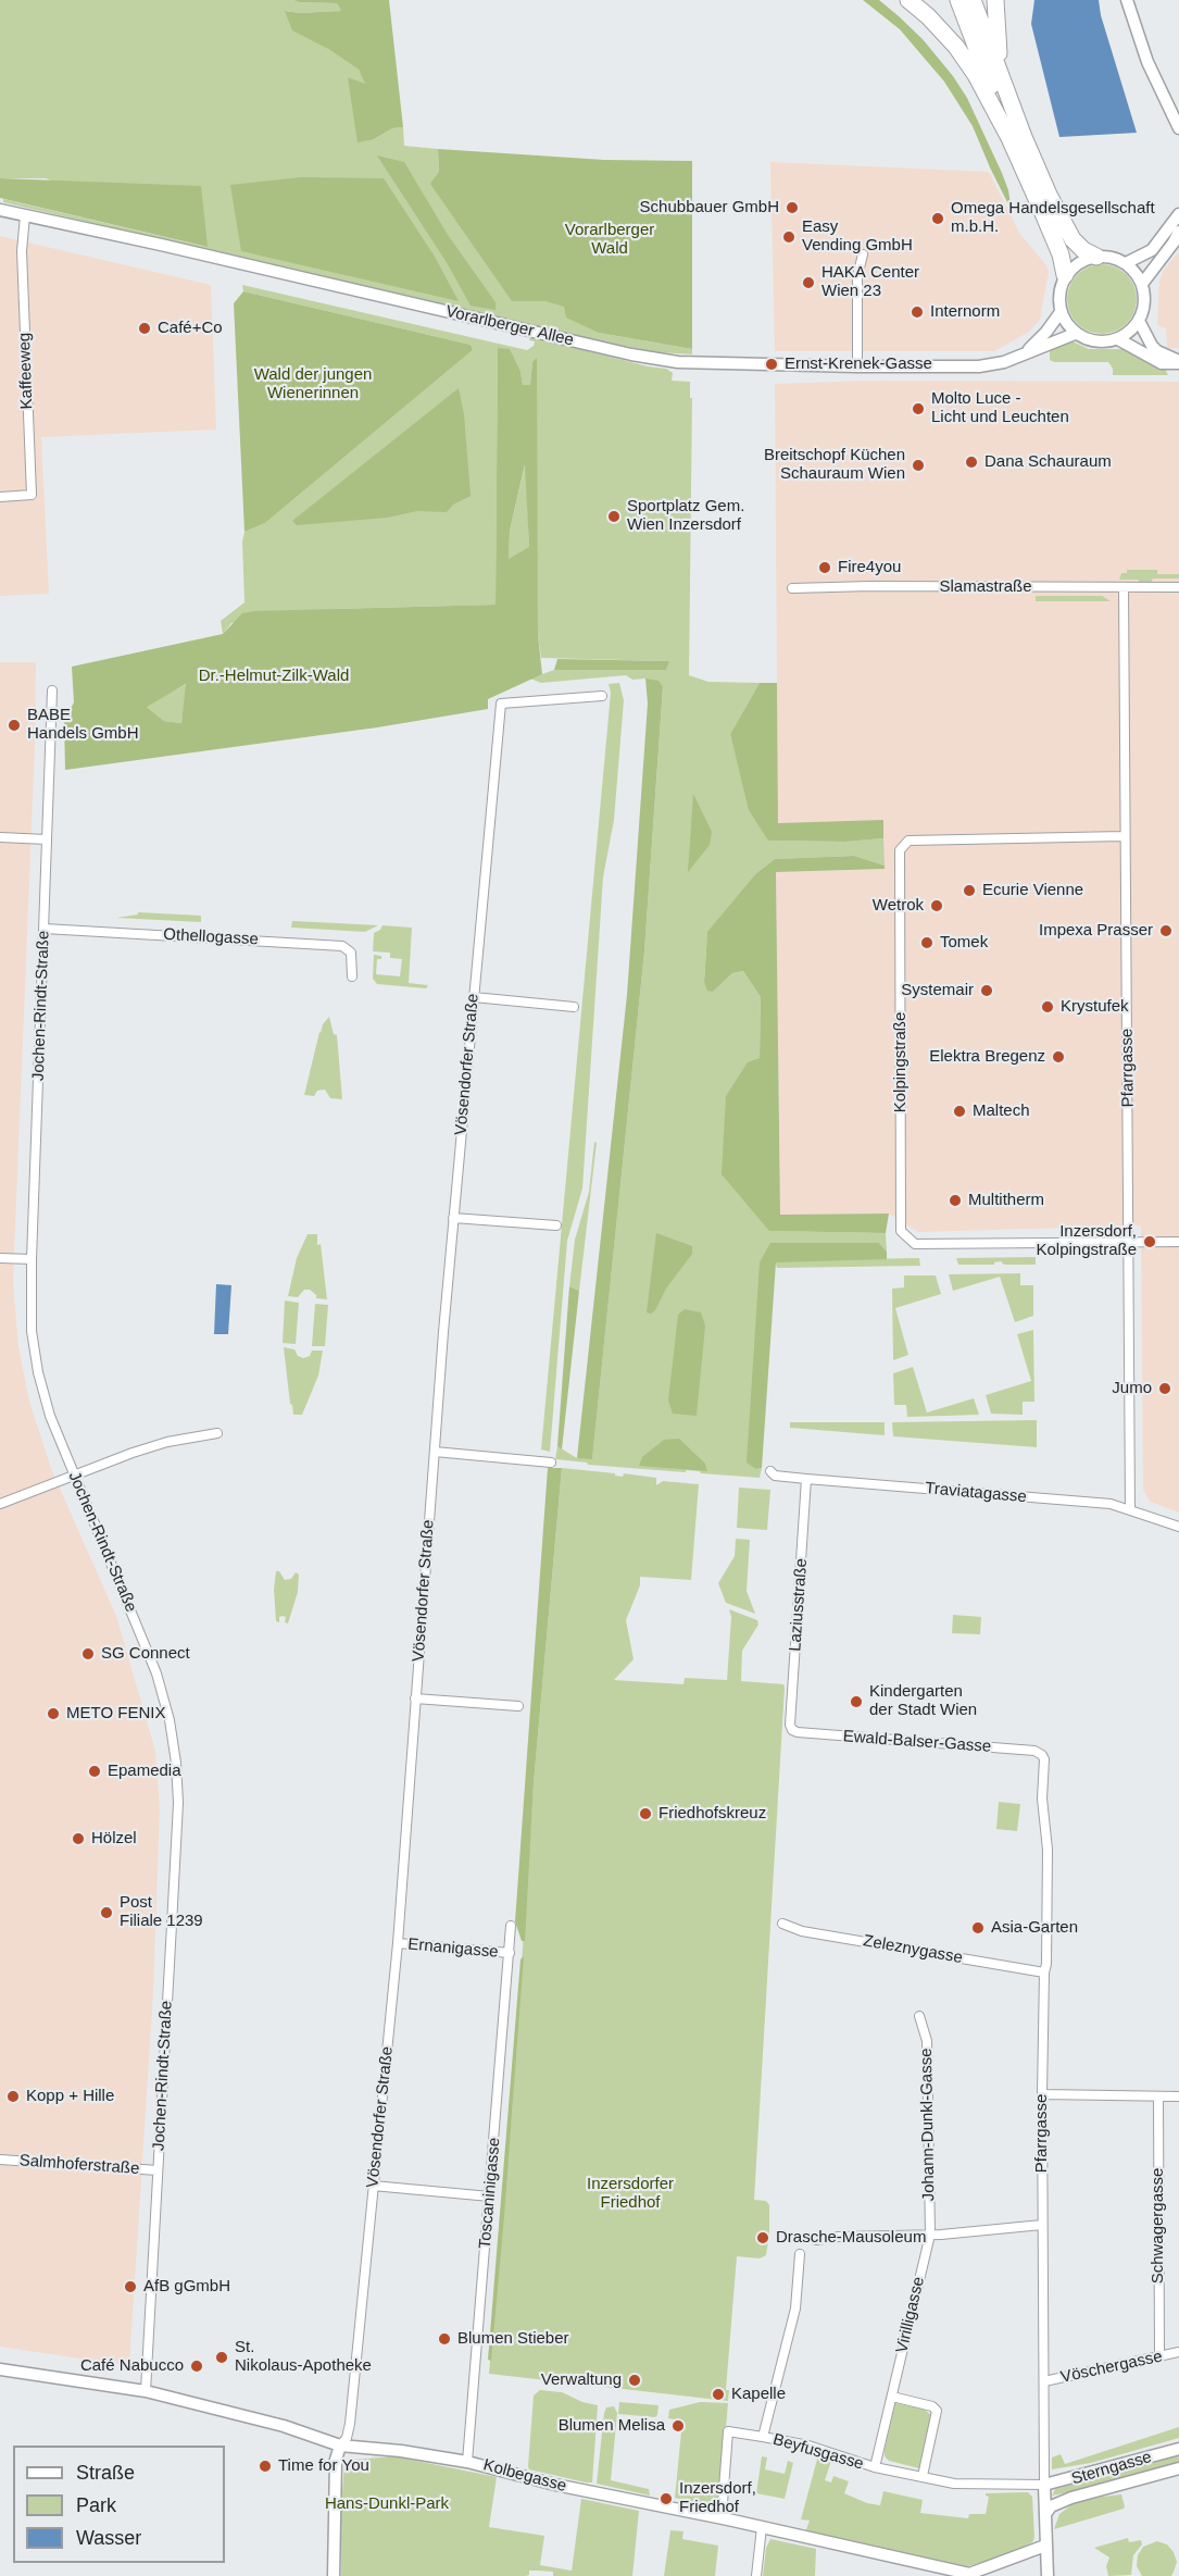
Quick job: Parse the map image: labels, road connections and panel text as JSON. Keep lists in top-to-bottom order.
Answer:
{
  "streets": {
    "main road": [
      "Vorarlberger Allee",
      "Vösendorfer Straße",
      "Pfarrgasse",
      "Sterngasse",
      "Kolbegasse"
    ],
    "street": [
      "Kaffeeweg",
      "Slamastraße",
      "Othellogasse",
      "Jochen-Rindt-Straße",
      "Kolpingstraße",
      "Traviatagasse",
      "Laziusstraße",
      "Ewald-Balser-Gasse",
      "Ernanigasse",
      "Zeleznygasse",
      "Johann-Dunkl-Gasse",
      "Salmhoferstraße",
      "Toscaninigasse",
      "Schwagergasse",
      "Virilligasse",
      "Vöschergasse",
      "Beyfusgasse"
    ]
  },
  "crossings": [
    ["Vorarlberger Allee", "Kaffeeweg"],
    ["Slamastraße", "Pfarrgasse"],
    ["Othellogasse", "Jochen-Rindt-Straße"],
    ["Jochen-Rindt-Straße", "Salmhoferstraße"],
    ["Jochen-Rindt-Straße", "Kolbegasse"],
    ["Kolpingstraße", "Pfarrgasse"],
    ["Vösendorfer Straße", "Ernanigasse"],
    ["Vösendorfer Straße", "Kolbegasse"],
    ["Pfarrgasse", "Traviatagasse"],
    ["Pfarrgasse", "Ewald-Balser-Gasse"],
    ["Pfarrgasse", "Zeleznygasse"],
    ["Pfarrgasse", "Vöschergasse"],
    ["Pfarrgasse", "Sterngasse"],
    ["Pfarrgasse", "Kolbegasse"],
    ["Traviatagasse", "Laziusstraße"],
    ["Laziusstraße", "Ewald-Balser-Gasse"],
    ["Ernanigasse", "Toscaninigasse"],
    ["Johann-Dunkl-Gasse", "Virilligasse"],
    ["Toscaninigasse", "Kolbegasse"],
    ["Schwagergasse", "Vöschergasse"],
    ["Virilligasse", "Beyfusgasse"],
    ["Beyfusgasse", "Kolbegasse"]
  ],
  "parks": [
    "Vorarlberger Wald",
    "Wald der jungen Wienerinnen",
    "Dr.-Helmut-Zilk-Wald",
    "Inzersdorfer Friedhof",
    "Hans-Dunkl-Park"
  ],
  "places": [
    "Schubbauer GmbH",
    "Omega Handelsgesellschaft m.b.H.",
    "Easy Vending GmbH",
    "HAKA Center Wien 23",
    "Internorm",
    "Café+Co",
    "Ernst-Krenek-Gasse",
    "Molto Luce - Licht und Leuchten",
    "Dana Schauraum",
    "Breitschopf Küchen Schauraum Wien",
    "Sportplatz Gem. Wien Inzersdorf",
    "Fire4you",
    "BABE Handels GmbH",
    "Ecurie Vienne",
    "Wetrok",
    "Impexa Prasser",
    "Tomek",
    "Systemair",
    "Krystufek",
    "Elektra Bregenz",
    "Maltech",
    "Multitherm",
    "Inzersdorf, Kolpingstraße",
    "Jumo",
    "SG Connect",
    "Kindergarten der Stadt Wien",
    "METO FENIX",
    "Epamedia",
    "Friedhofskreuz",
    "Hölzel",
    "Post Filiale 1239",
    "Asia-Garten",
    "Kopp + Hille",
    "Drasche-Mausoleum",
    "AfB gGmbH",
    "Blumen Stieber",
    "St. Nikolaus-Apotheke",
    "Café Nabucco",
    "Verwaltung",
    "Kapelle",
    "Blumen Melisa",
    "Time for You",
    "Inzersdorf, Friedhof"
  ],
  "legend": ["Straße", "Park", "Wasser"]
}
